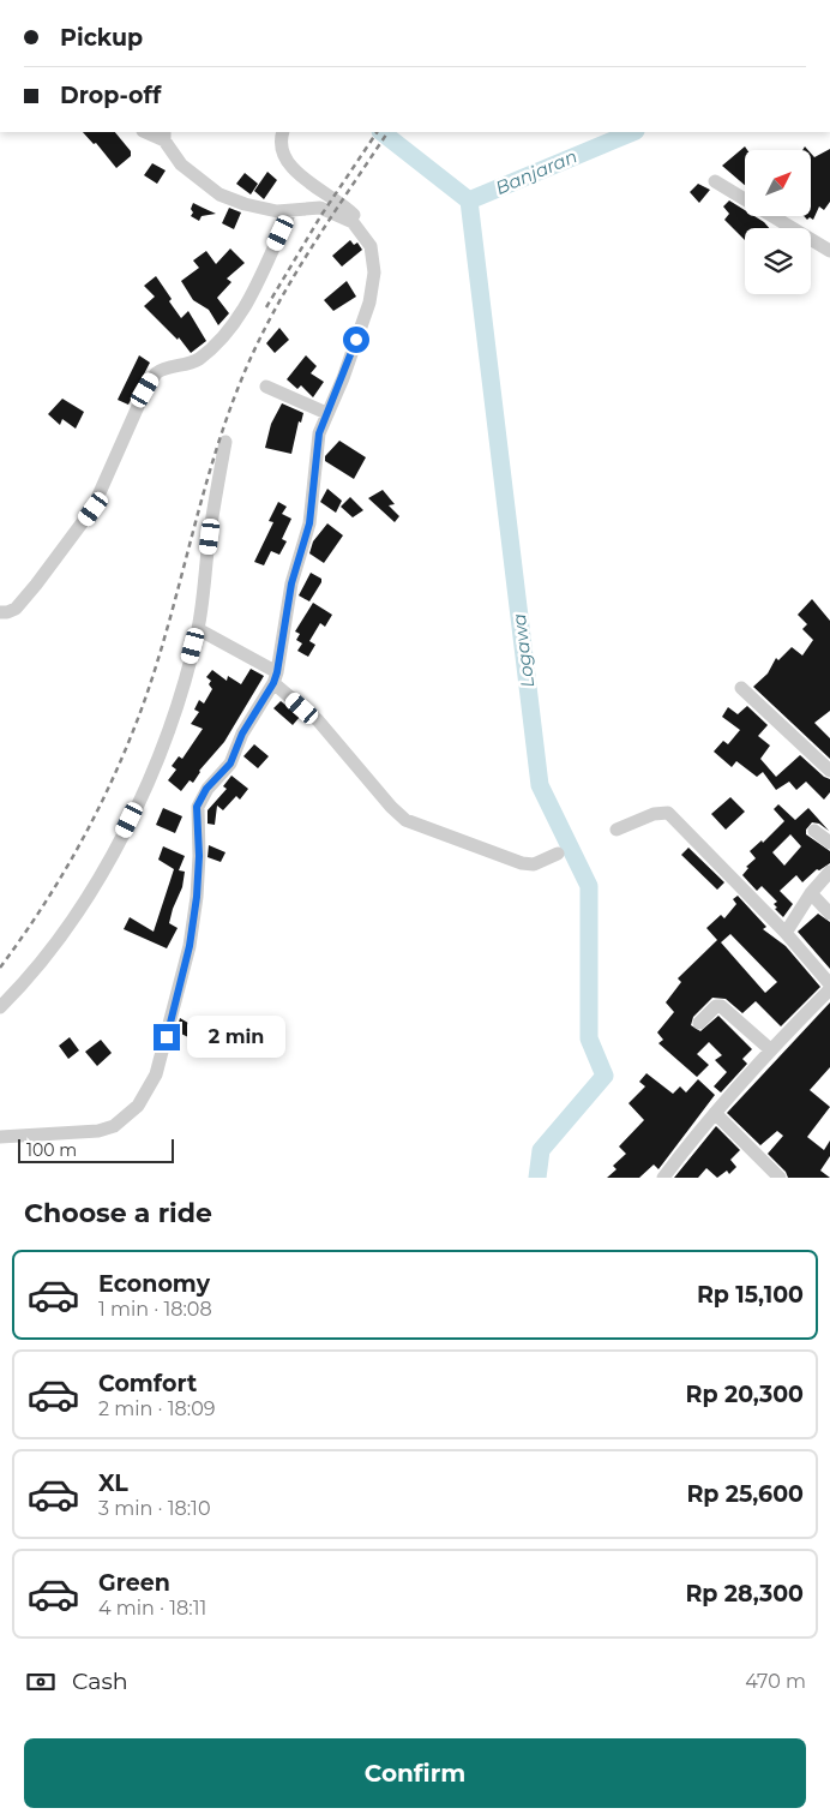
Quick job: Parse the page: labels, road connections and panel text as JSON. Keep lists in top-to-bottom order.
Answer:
{
  "water": ["Banjaran", "Logawa"],
  "scale_bar": "100 m",
  "north": "top right",
  "page": {
    "banner": ["Pickup", "Drop-off"],
    "bubble": "2 min",
    "scale": "100 m",
    "heading": "Choose a ride",
    "list": [
      {
        "name": "Economy",
        "note": "1 min · 18:08",
        "value": "Rp 15,100"
      },
      {
        "name": "Comfort",
        "note": "2 min · 18:09",
        "value": "Rp 20,300"
      },
      {
        "name": "XL",
        "note": "3 min · 18:10",
        "value": "Rp 25,600"
      },
      {
        "name": "Green",
        "note": "4 min · 18:11",
        "value": "Rp 28,300"
      }
    ],
    "pay": ["Cash", "470 m"],
    "buttons": "Confirm"
  }
}
